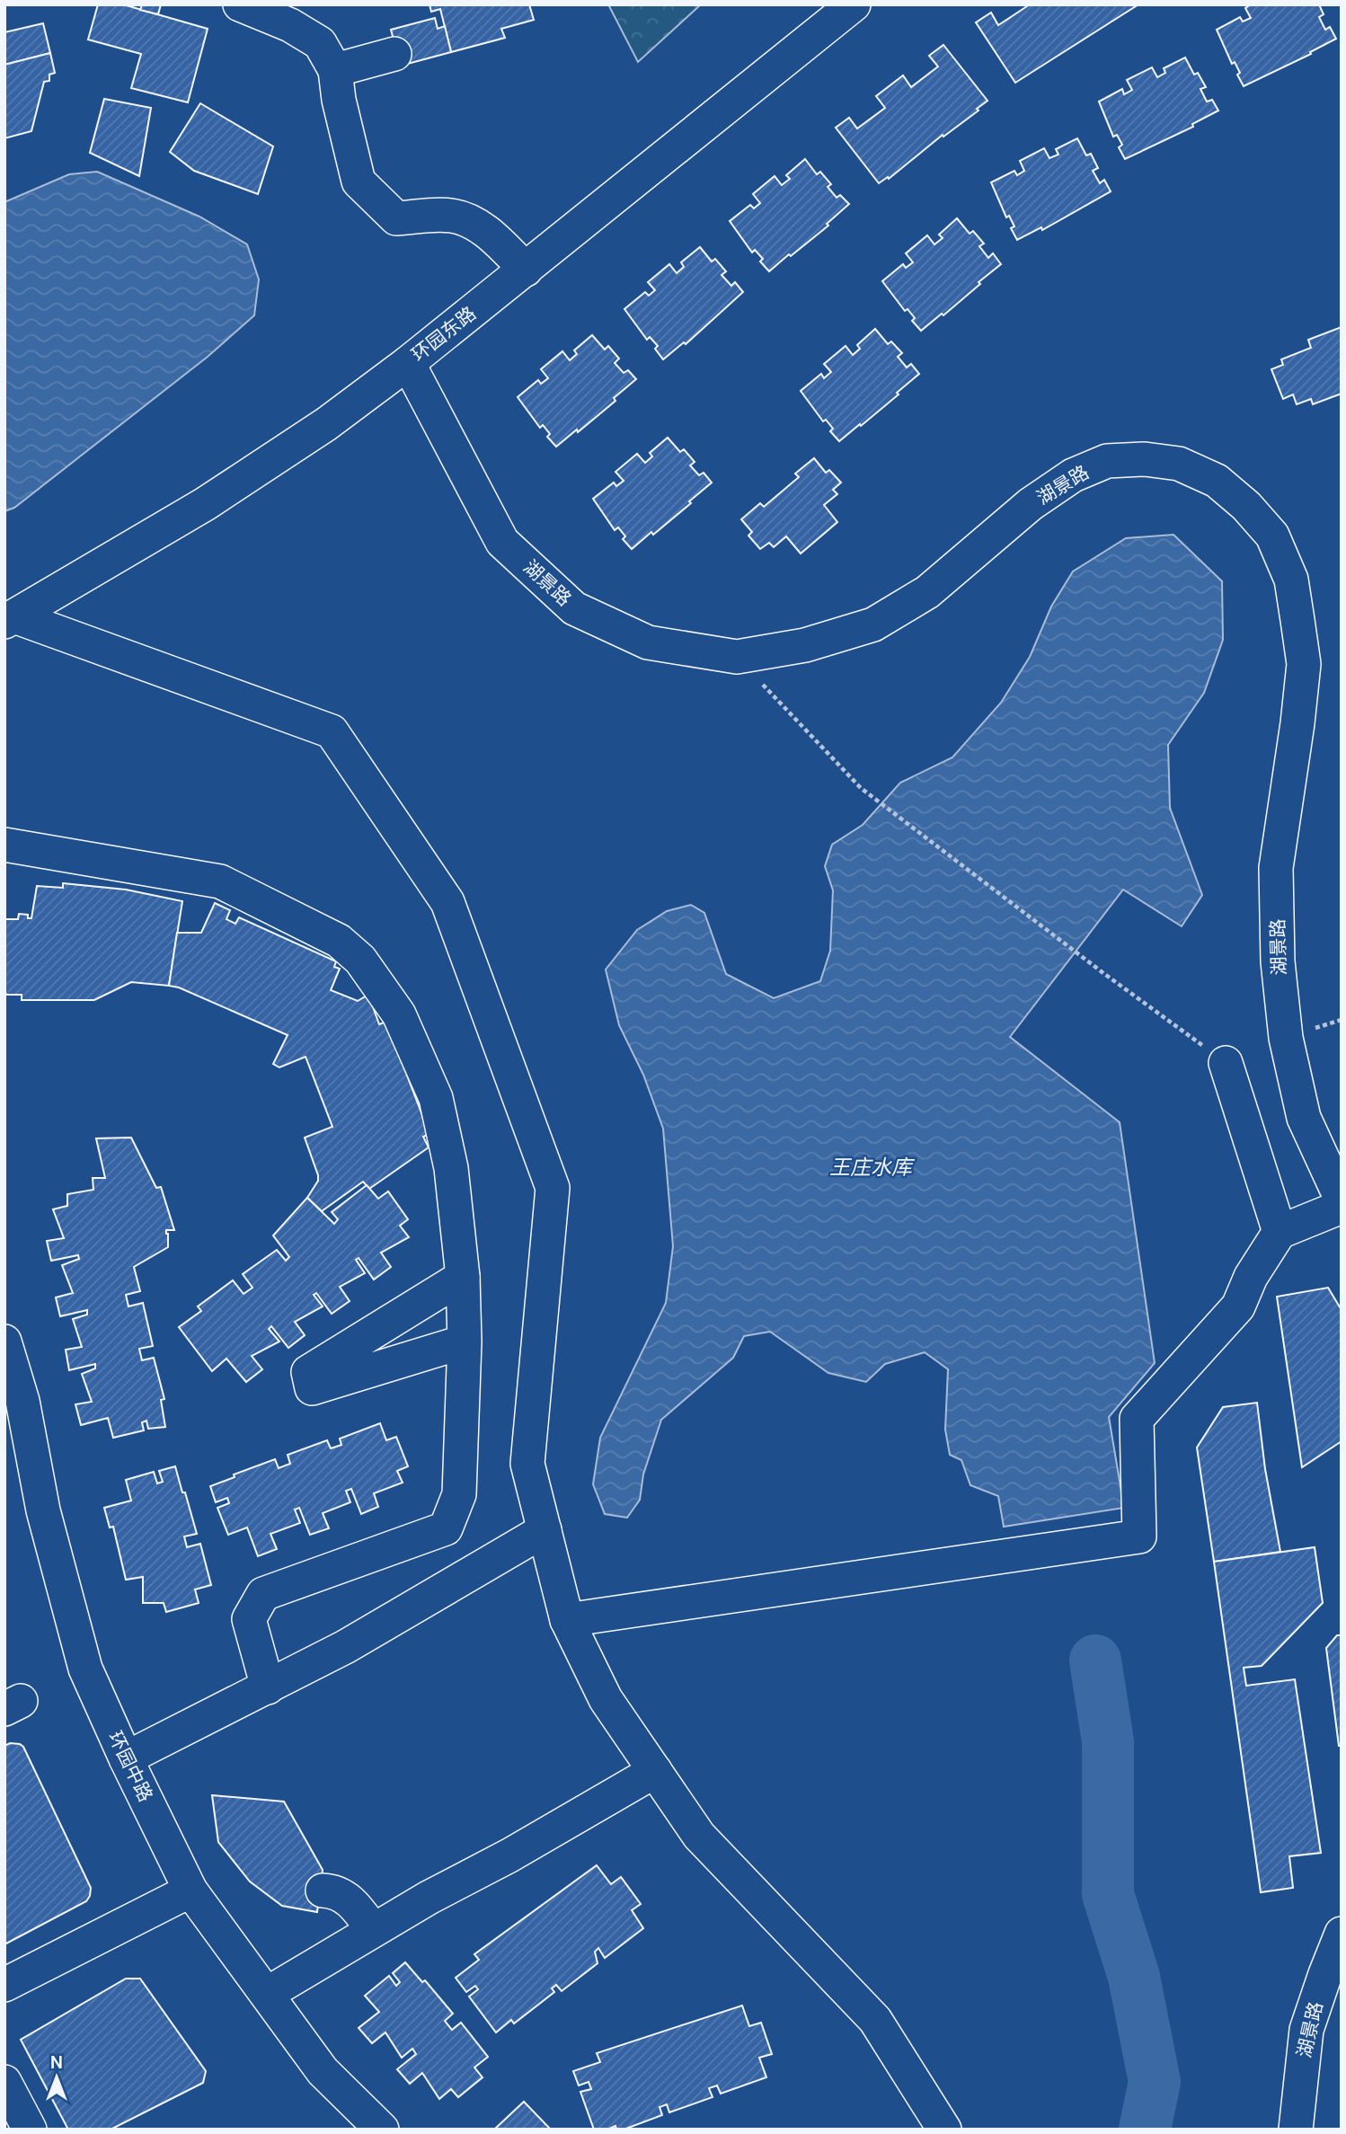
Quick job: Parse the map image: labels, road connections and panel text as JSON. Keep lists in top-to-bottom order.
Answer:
{
  "streets": {
    "street": ["环园东路", "湖景路", "环园中路"]
  },
  "crossings": [
    ["环园东路", "湖景路"]
  ],
  "water": ["王庄水库"],
  "north": "top"
}
